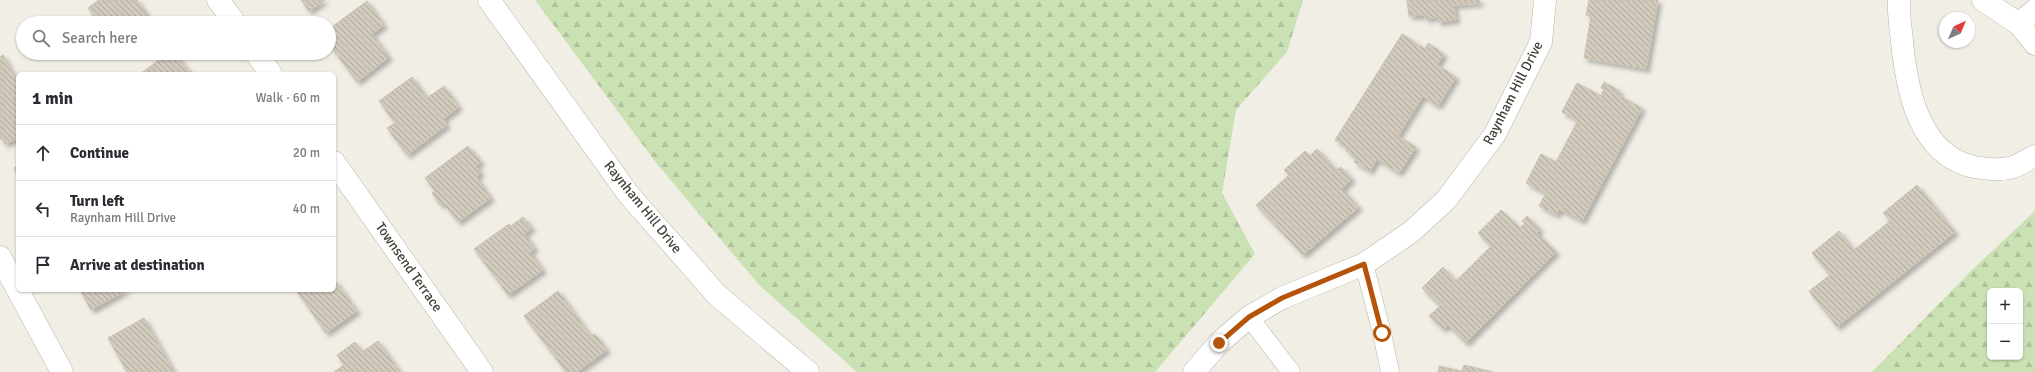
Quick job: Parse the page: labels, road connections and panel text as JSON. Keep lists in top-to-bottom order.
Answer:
{
  "streets": {
    "street": ["Raynham Hill Drive", "Townsend Terrace"]
  },
  "north": "top right",
  "page": {
    "search": "Search here",
    "heading": ["1 min", "Walk · 60 m"],
    "list": [
      ["Continue", "20 m"],
      ["Turn left", "Raynham Hill Drive", "40 m"],
      "Arrive at destination"
    ],
    "map_buttons": ["+", "−"]
  }
}
